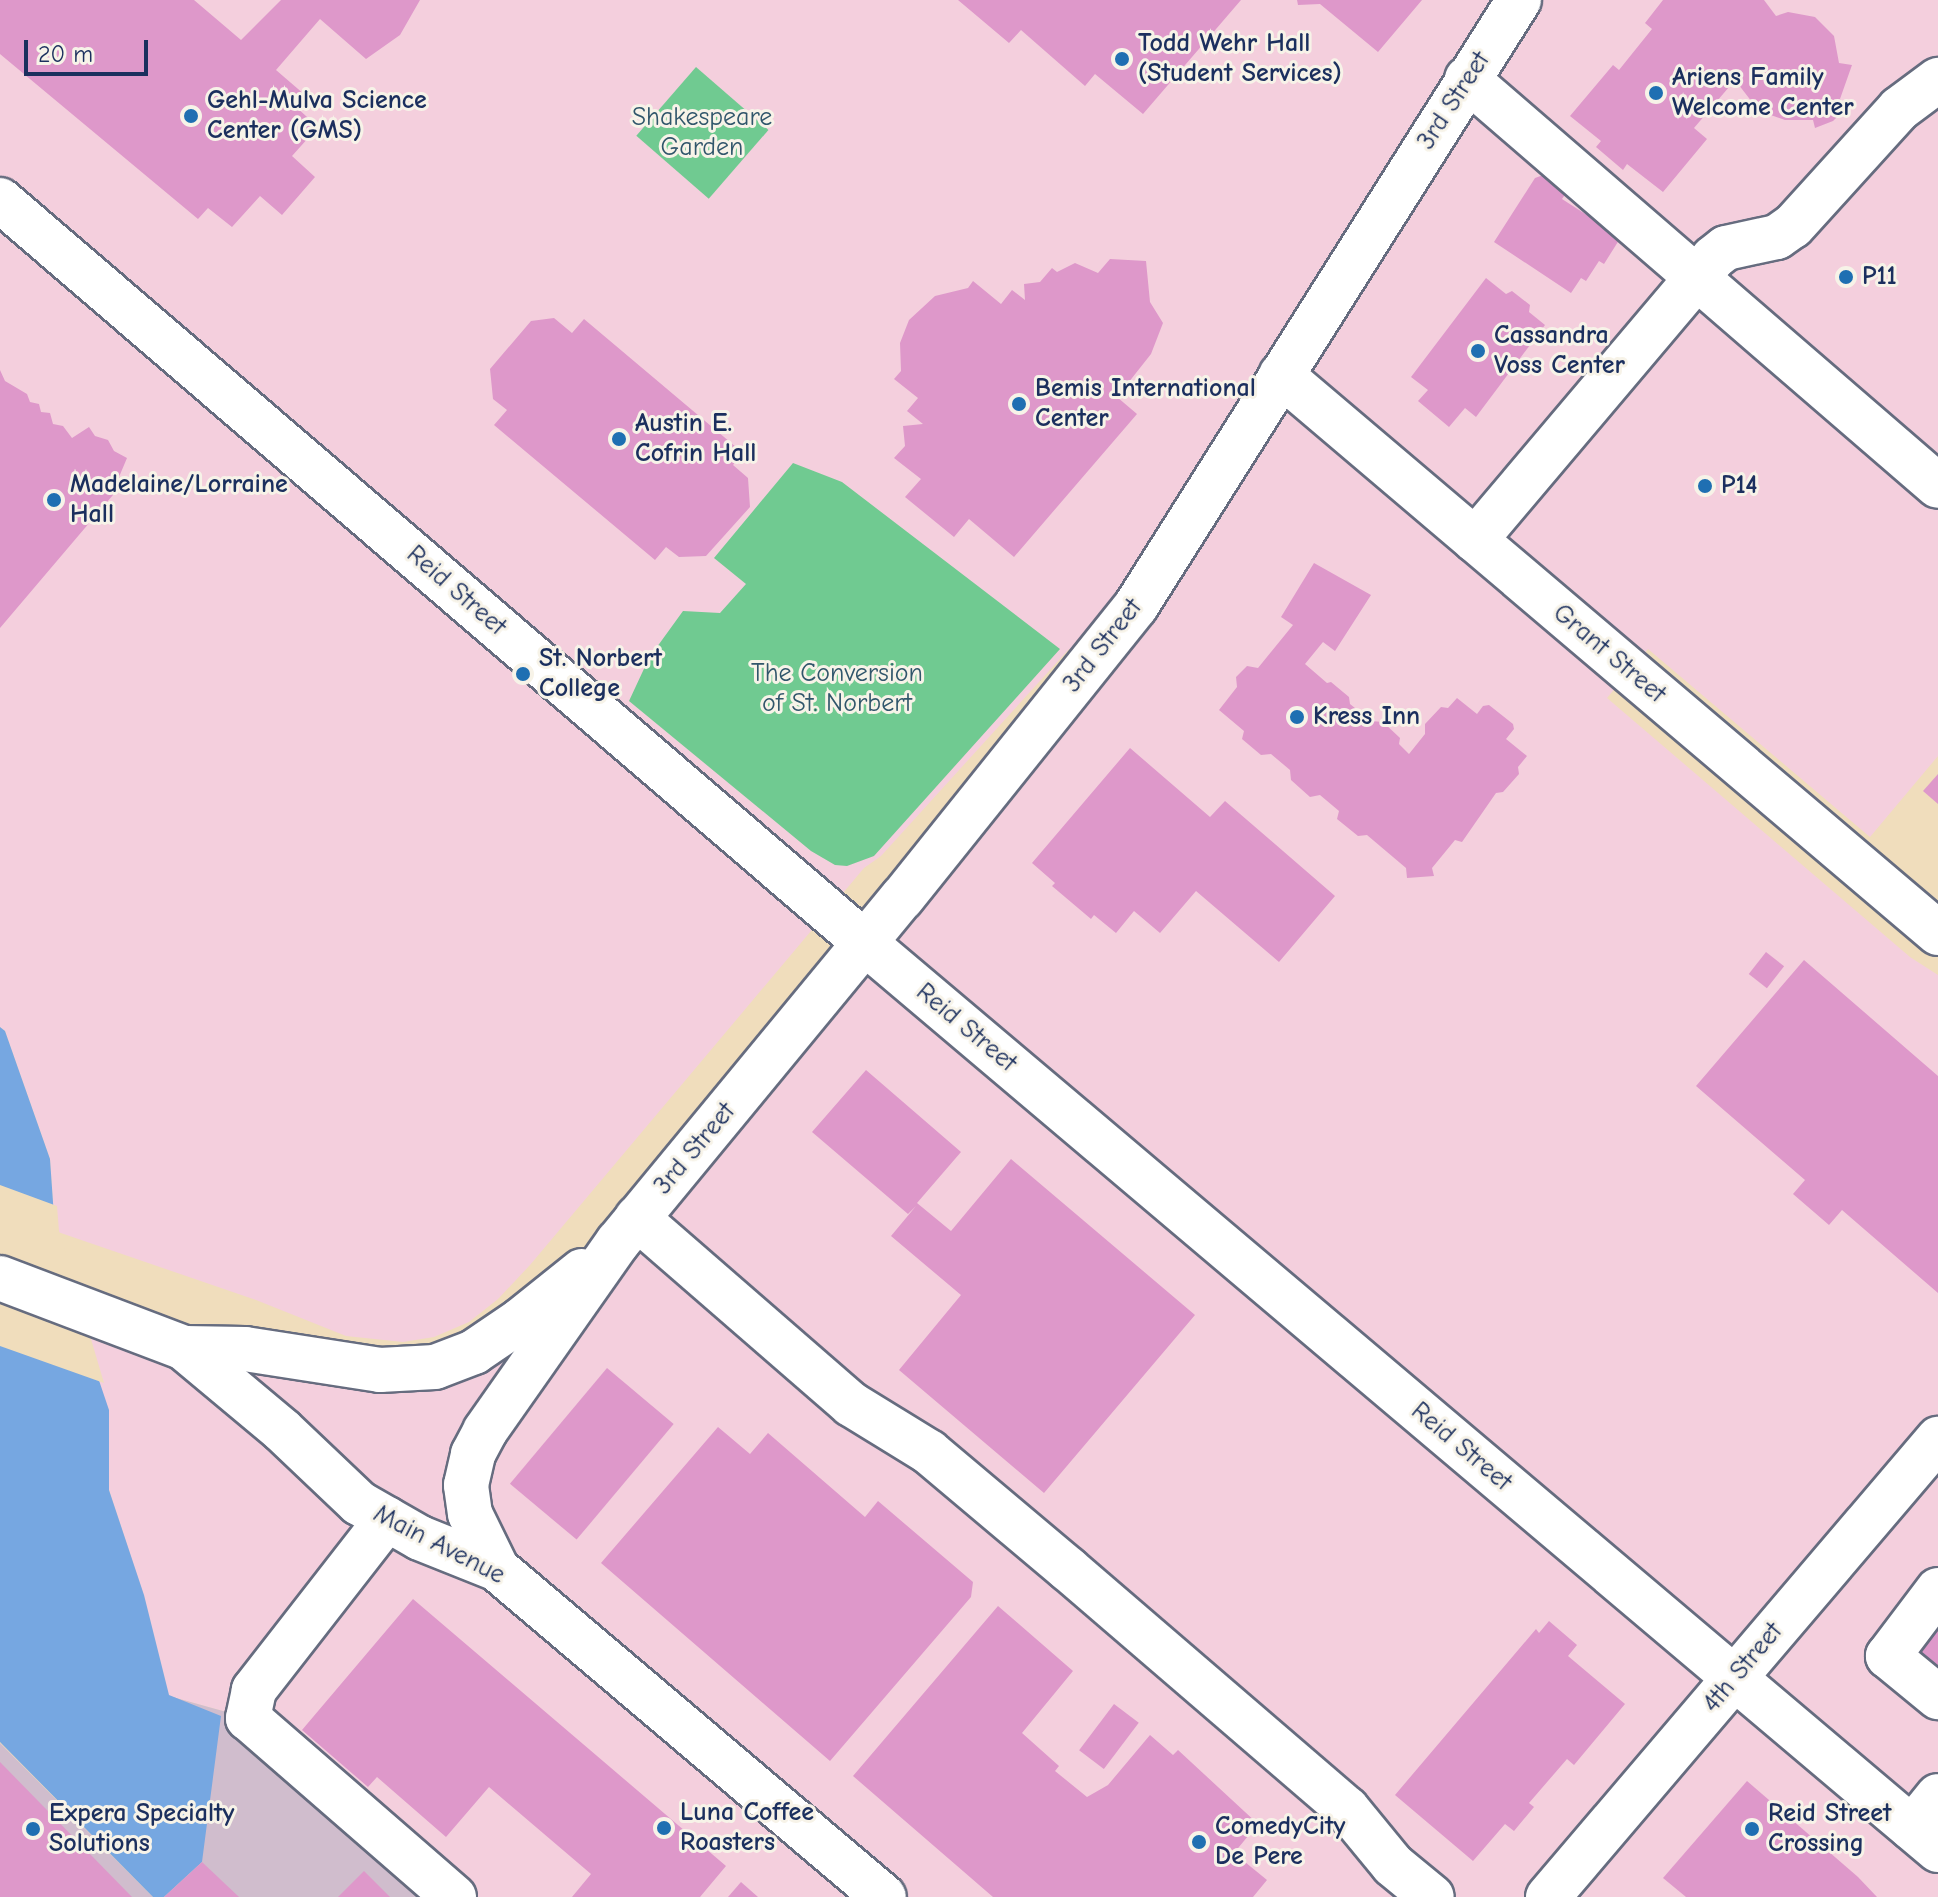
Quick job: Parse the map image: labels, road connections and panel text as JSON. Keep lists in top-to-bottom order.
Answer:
{
  "streets": {
    "main road": [
      "3rd Street",
      "Reid Street",
      "Grant Street",
      "Main Avenue",
      "4th Street"
    ]
  },
  "crossings": [
    ["3rd Street", "Reid Street"],
    ["3rd Street", "Grant Street"],
    ["Reid Street", "4th Street"]
  ],
  "parks": ["Shakespeare Garden", "The Conversion of St. Norbert"],
  "places": [
    "Todd Wehr Hall (Student Services)",
    "Ariens Family Welcome Center",
    "Gehl-Mulva Science Center (GMS)",
    "P11",
    "Cassandra Voss Center",
    "Bemis International Center",
    "Austin E. Cofrin Hall",
    "P14",
    "Madelaine/Lorraine Hall",
    "St. Norbert College",
    "Kress Inn",
    "Luna Coffee Roasters",
    "Expera Specialty Solutions",
    "Reid Street Crossing",
    "ComedyCity De Pere"
  ],
  "scale_bar": "20 m"
}
